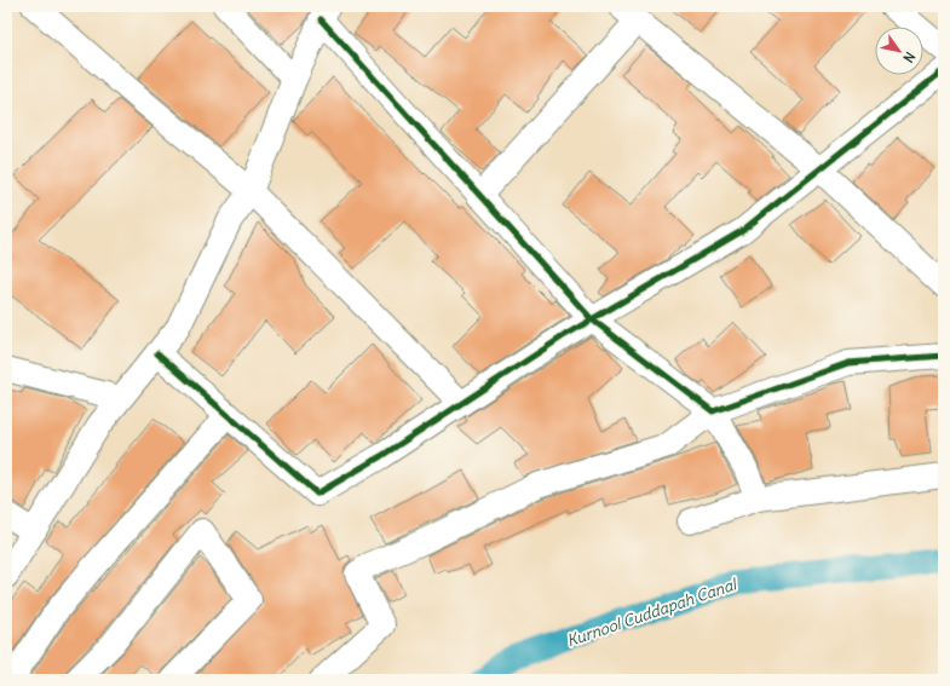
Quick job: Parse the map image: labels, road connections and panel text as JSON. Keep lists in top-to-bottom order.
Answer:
{
  "water": ["Kurnool Cuddapah Canal"],
  "north": "bottom right"
}
